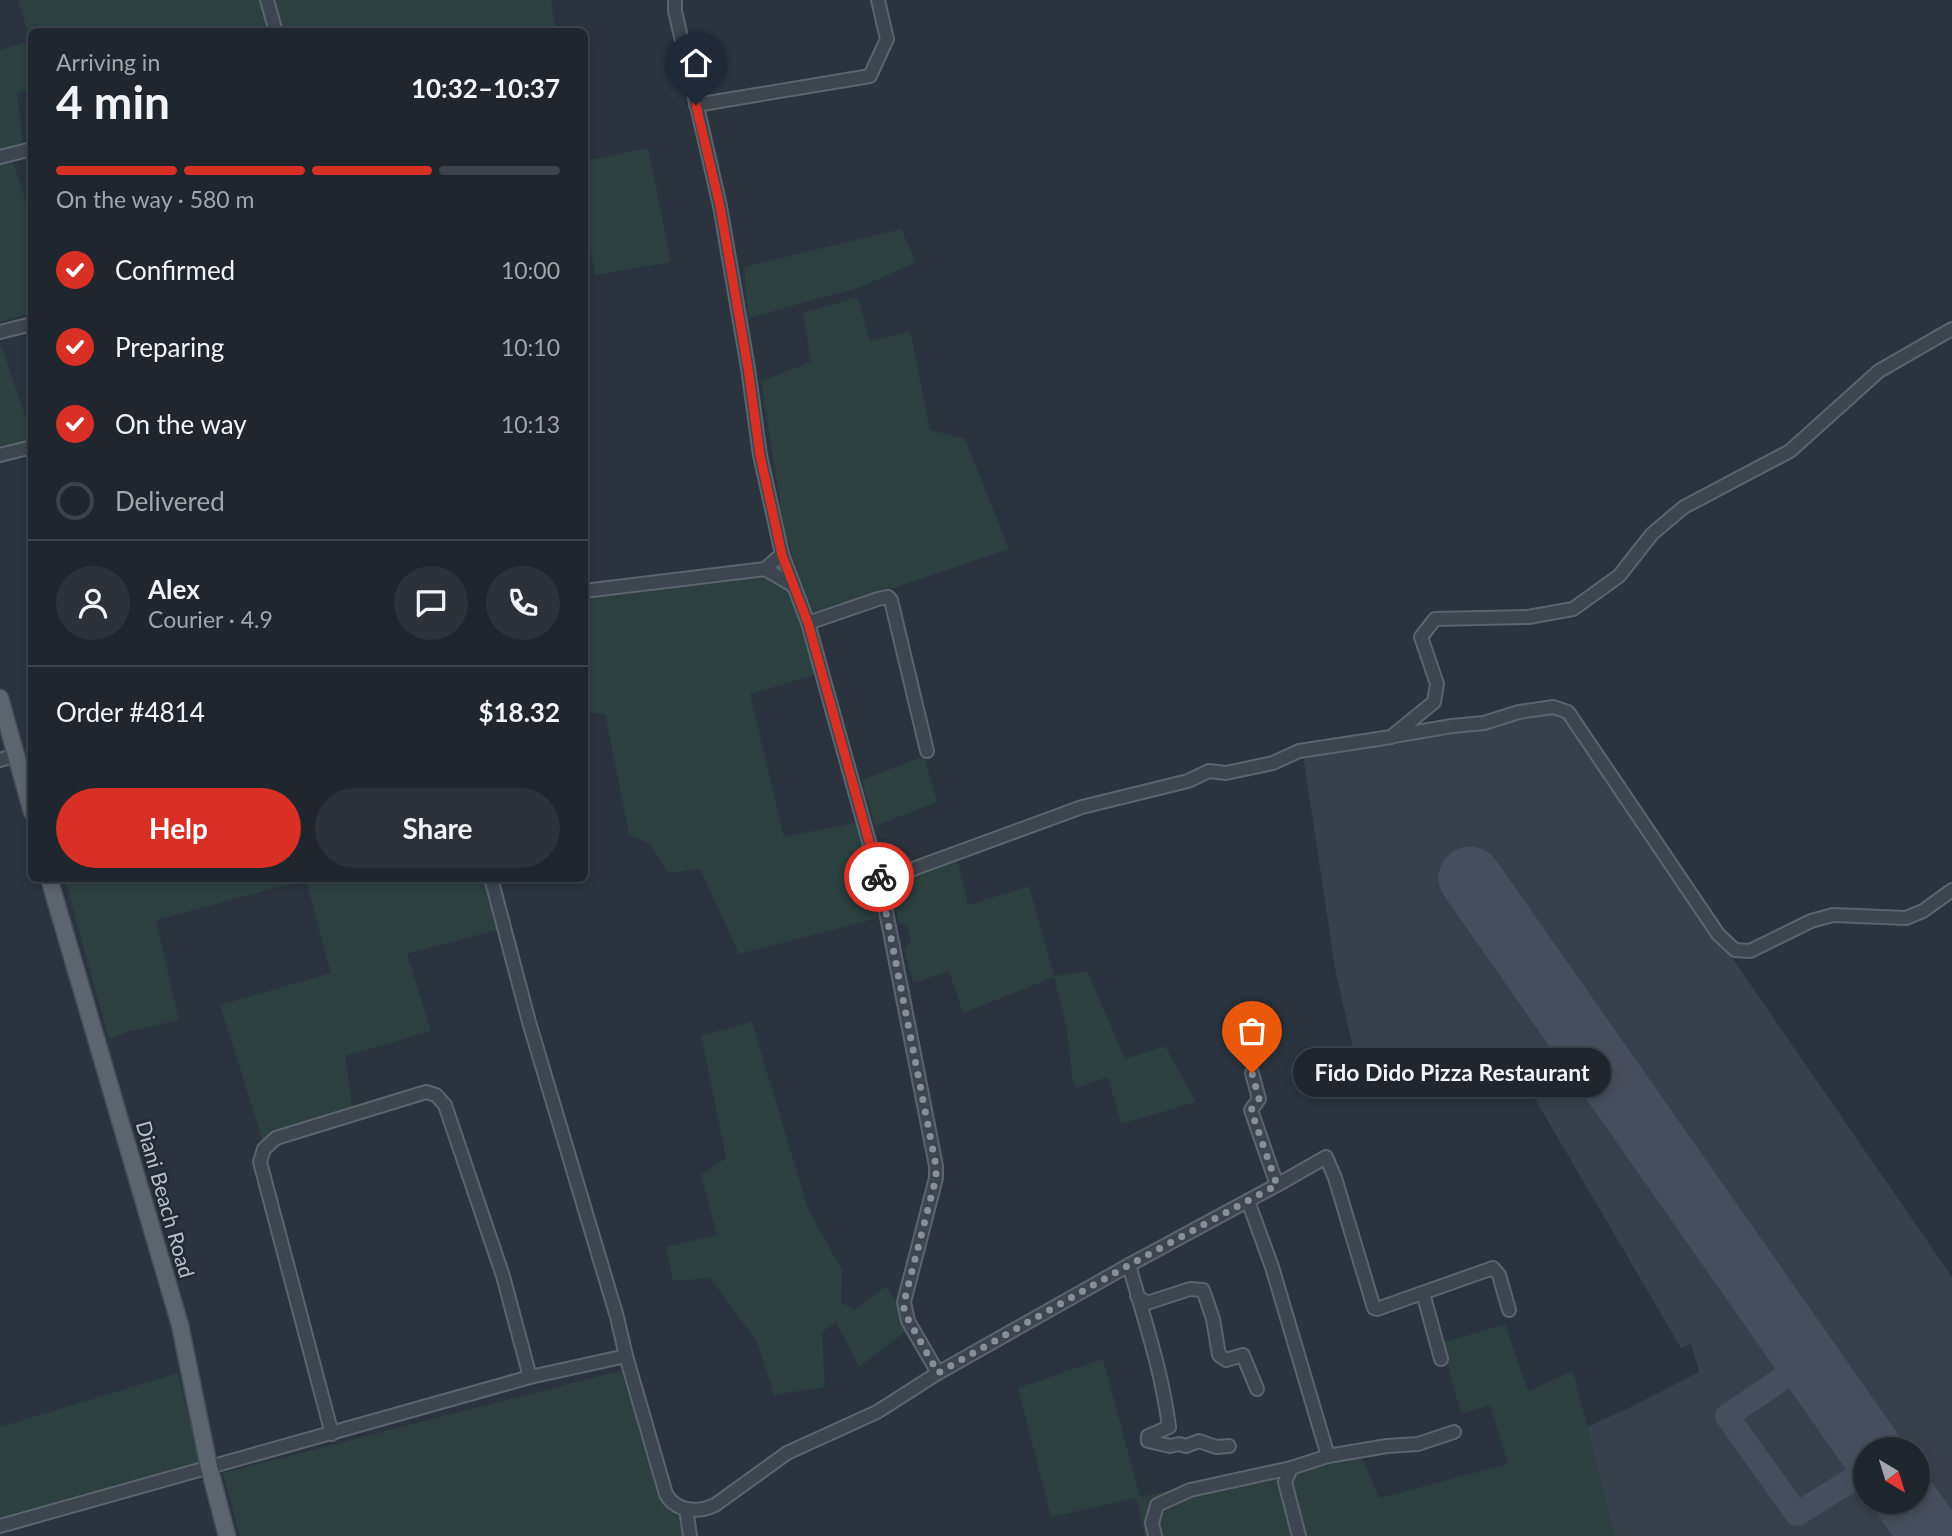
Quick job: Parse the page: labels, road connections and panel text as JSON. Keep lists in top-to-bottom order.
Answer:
{
  "streets": {
    "main road": ["Diani Beach Road"]
  },
  "places": ["Fido Dido Pizza Restaurant"],
  "north": "bottom right",
  "page": {
    "heading": ["4 min", "Arriving in", "10:32–10:37"],
    "panel": [
      "Alex",
      "Courier · 4.9",
      "Order #4814",
      "$18.32"
    ],
    "bar": "On the way · 580 m",
    "list": [
      ["Confirmed", "10:00"],
      ["Preparing", "10:10"],
      ["On the way", "10:13"],
      "Delivered"
    ],
    "buttons": ["Help", "Share"],
    "bubble": "Fido Dido Pizza Restaurant"
  }
}
